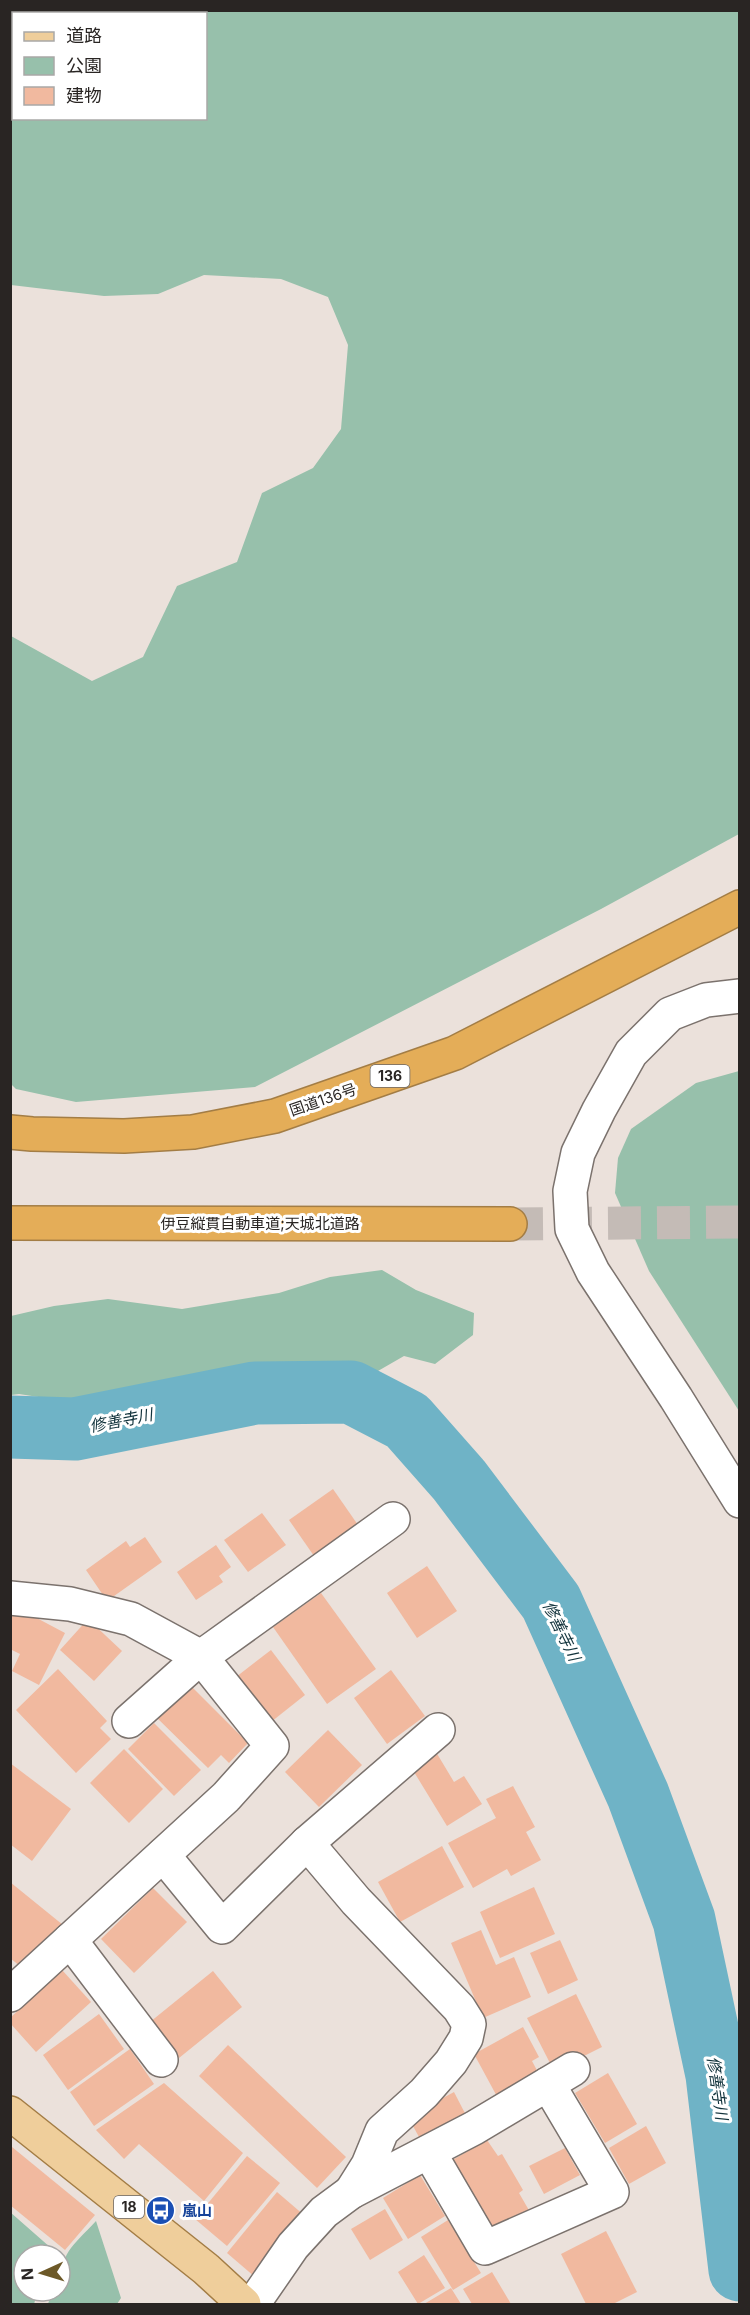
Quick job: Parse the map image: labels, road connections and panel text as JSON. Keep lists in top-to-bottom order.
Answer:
{
  "streets": {
    "highway": ["136", "国道136号", "伊豆縦貫自動車道;天城北道路"],
    "main road": ["18"]
  },
  "water": ["修善寺川"],
  "places": {
    "bus stop": ["嵐山"]
  },
  "legend": ["道路", "公園", "建物"],
  "north": "left"
}
